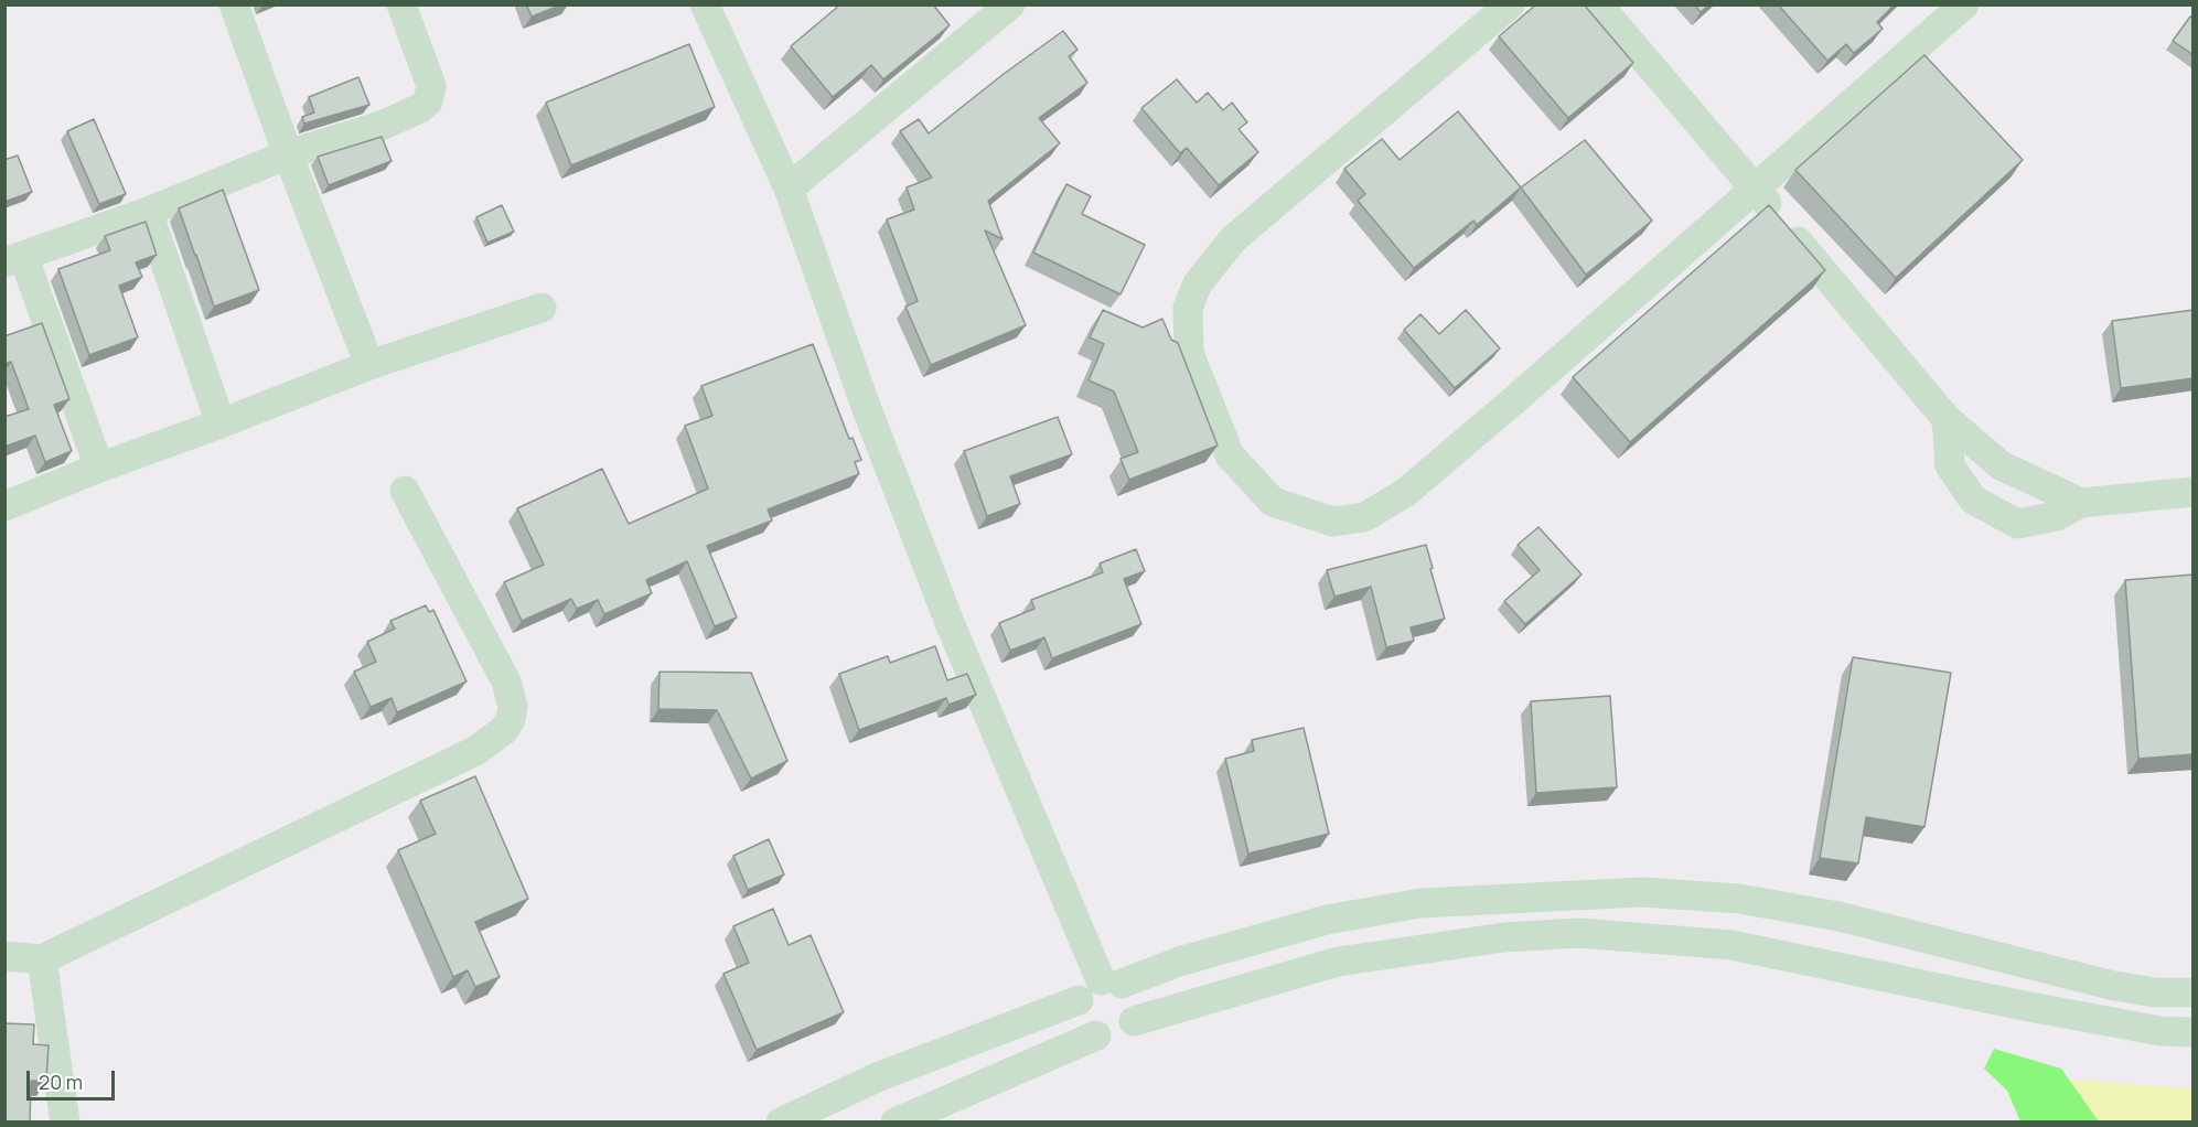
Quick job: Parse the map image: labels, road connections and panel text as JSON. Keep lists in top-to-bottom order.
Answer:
{
  "scale_bar": "20 m"
}
